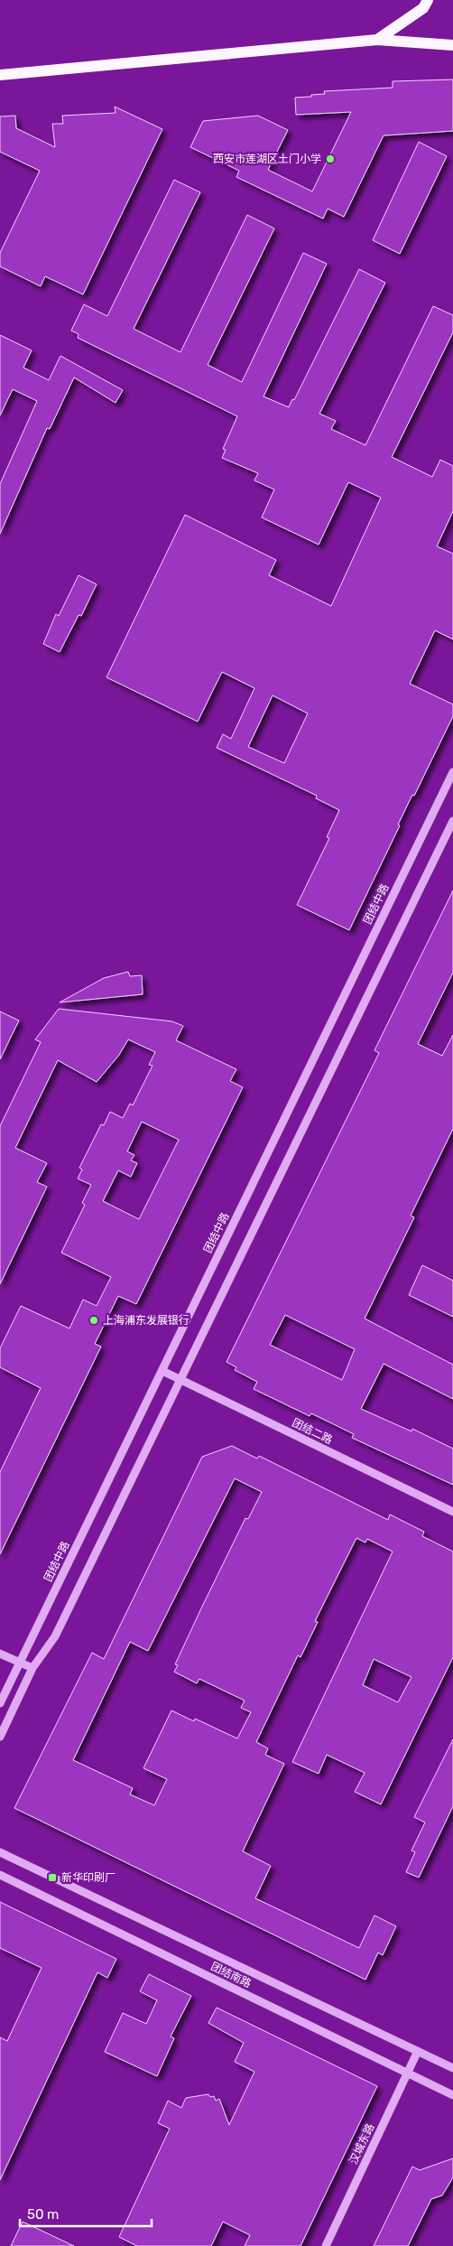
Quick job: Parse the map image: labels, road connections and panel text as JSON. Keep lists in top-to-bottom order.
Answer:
{
  "streets": {
    "street": [
      "团结中路",
      "团结二路",
      "团结南路",
      "汉城东路"
    ]
  },
  "crossings": [
    ["团结中路", "团结二路"],
    ["团结南路", "汉城东路"]
  ],
  "places": {
    "other": ["西安市莲湖区土门小学", "上海浦东发展银行"],
    "transit": ["新华印刷厂"]
  },
  "scale_bar": "50 m"
}
